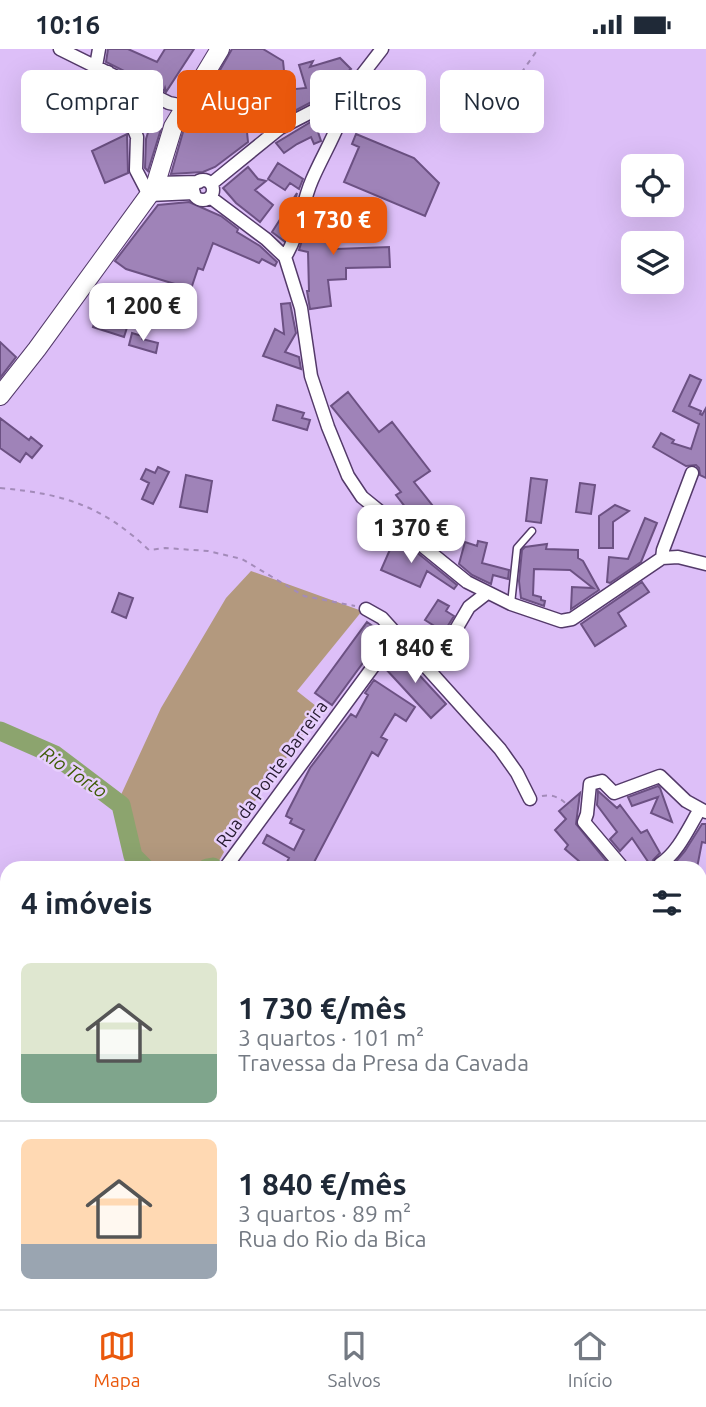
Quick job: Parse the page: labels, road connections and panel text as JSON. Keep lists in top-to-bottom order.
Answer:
{
  "streets": {
    "street": ["Rua da Ponte Barreira"]
  },
  "water": ["Rio Torto"],
  "page": {
    "status": "10:16",
    "chip": [
      "Comprar",
      "Alugar",
      "Filtros",
      "Novo"
    ],
    "price": [
      "1 730 €",
      "1 200 €",
      "1 370 €",
      "1 840 €"
    ],
    "heading": "4 imóveis",
    "list": [
      {
        "name": "1 730 €/mês",
        "note": "3 quartos · 101 m² · Travessa da Presa da Cavada"
      },
      {
        "name": "1 840 €/mês",
        "note": "3 quartos · 89 m² · Rua do Rio da Bica"
      }
    ],
    "tabs": ["Mapa", "Salvos", "Início"]
  }
}
